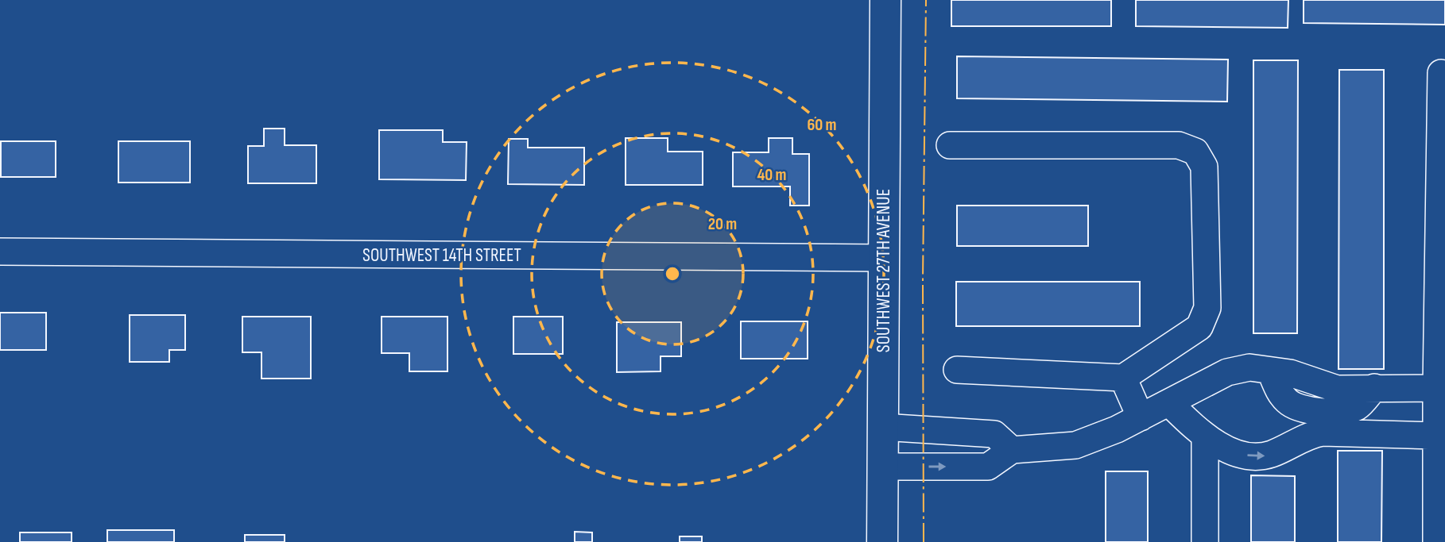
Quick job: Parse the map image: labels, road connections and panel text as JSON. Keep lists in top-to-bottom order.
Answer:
{
  "streets": {
    "main road": ["SOUTHWEST 27TH AVENUE"],
    "street": ["SOUTHWEST 14TH STREET"]
  },
  "crossings": [
    ["SOUTHWEST 14TH STREET", "SOUTHWEST 27TH AVENUE"]
  ],
  "rings": ["60 m", "40 m", "20 m"]
}
